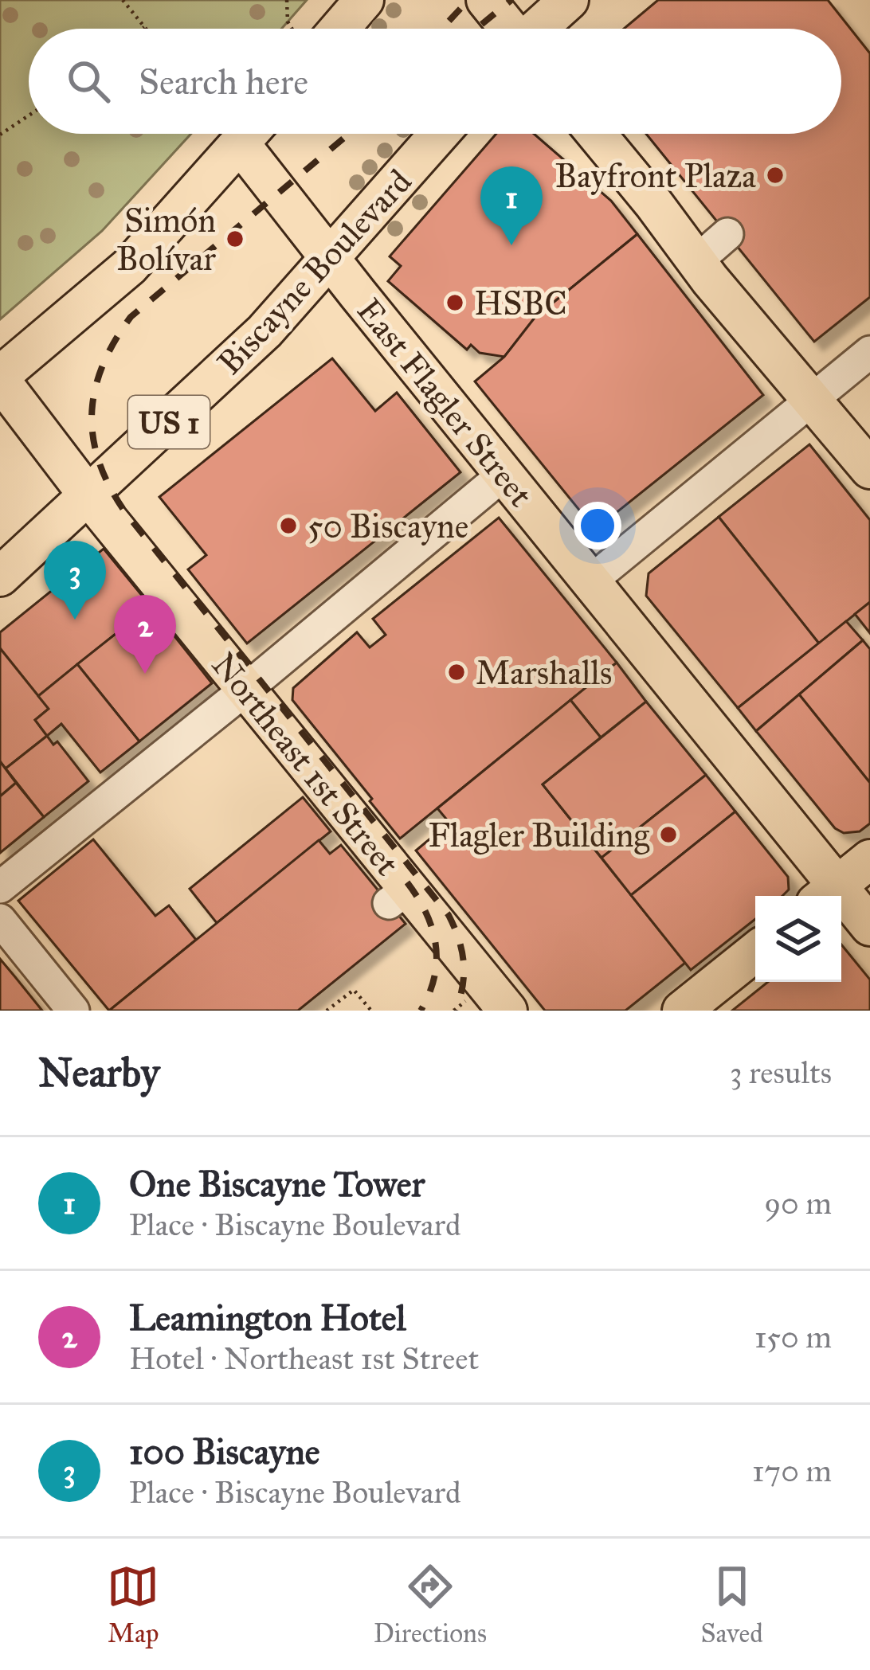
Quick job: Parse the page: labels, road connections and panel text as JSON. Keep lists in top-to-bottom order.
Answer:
{
  "streets": {
    "main road": [
      "Biscayne Boulevard",
      "East Flagler Street",
      "US 1",
      "Northeast 1st Street"
    ]
  },
  "crossings": [
    ["Biscayne Boulevard", "East Flagler Street"],
    ["Biscayne Boulevard", "Northeast 1st Street"]
  ],
  "places": [
    "Bayfront Plaza",
    "Simón Bolívar",
    "HSBC",
    "50 Biscayne",
    "Marshalls",
    "Flagler Building"
  ],
  "page": {
    "search": "Search here",
    "pins": ["1", "3", "2"],
    "heading": ["Nearby", "3 results"],
    "list": [
      {
        "mark": "1",
        "name": "One Biscayne Tower",
        "note": "Place · Biscayne Boulevard",
        "value": "90 m"
      },
      {
        "mark": "2",
        "name": "Leamington Hotel",
        "note": "Hotel · Northeast 1st Street",
        "value": "150 m"
      },
      {
        "mark": "3",
        "name": "100 Biscayne",
        "note": "Place · Biscayne Boulevard",
        "value": "170 m"
      }
    ],
    "nav": ["Map", "Directions", "Saved"]
  }
}
